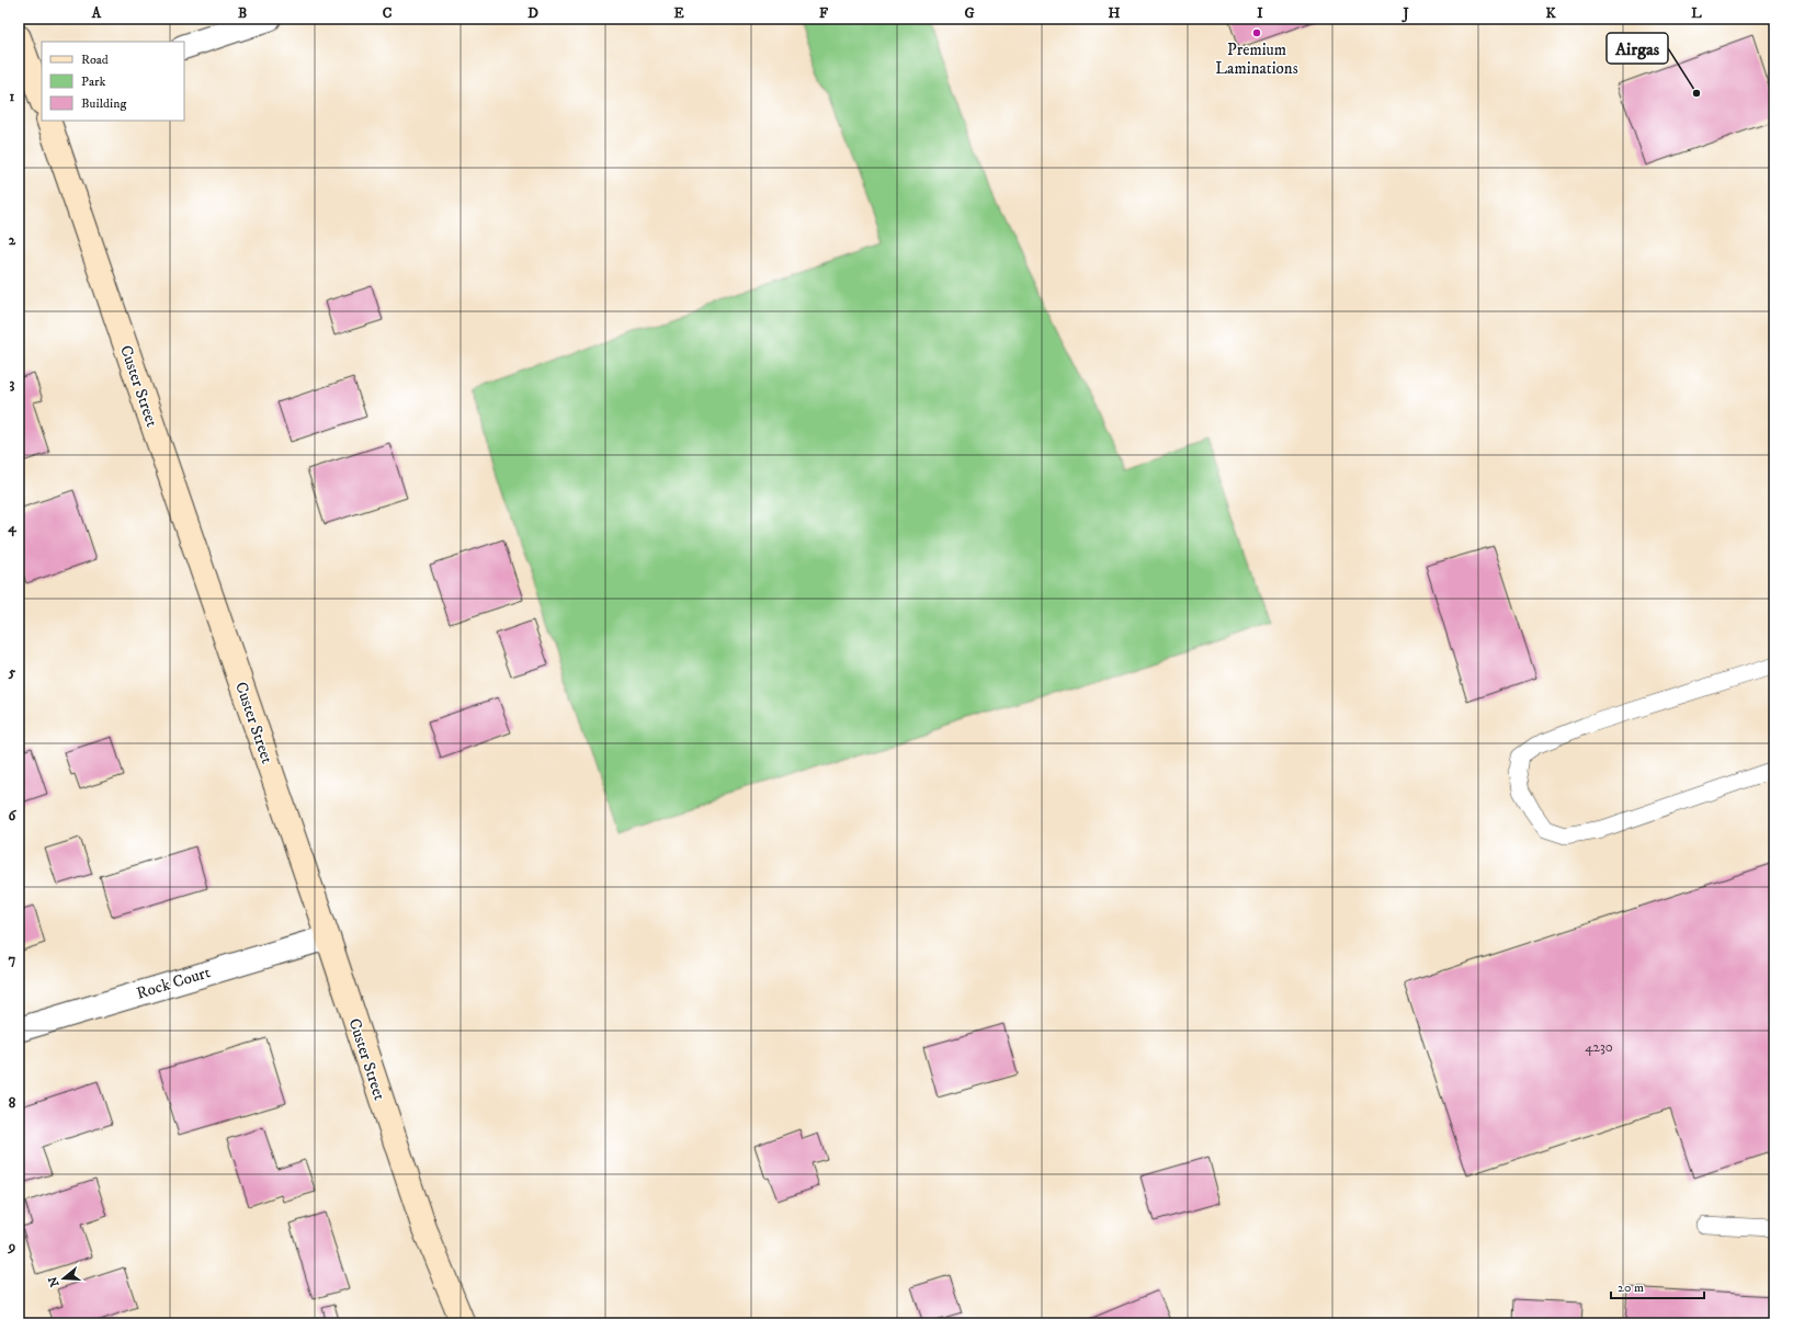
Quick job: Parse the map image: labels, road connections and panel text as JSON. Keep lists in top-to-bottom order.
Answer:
{
  "streets": {
    "street": ["Custer Street", "Rock Court"]
  },
  "crossings": [
    ["Custer Street", "Rock Court"]
  ],
  "places": ["Premium Laminations", "Airgas"],
  "house_numbers": ["4230"],
  "legend": ["Road", "Park", "Building"],
  "scale_bar": "20 m",
  "north": "left",
  "grid": {
    "columns": [
      "A",
      "B",
      "C",
      "D",
      "E",
      "F",
      "G",
      "H",
      "I",
      "J",
      "K",
      "L"
    ],
    "rows": [
      "1",
      "2",
      "3",
      "4",
      "5",
      "6",
      "7",
      "8",
      "9"
    ]
  }
}
